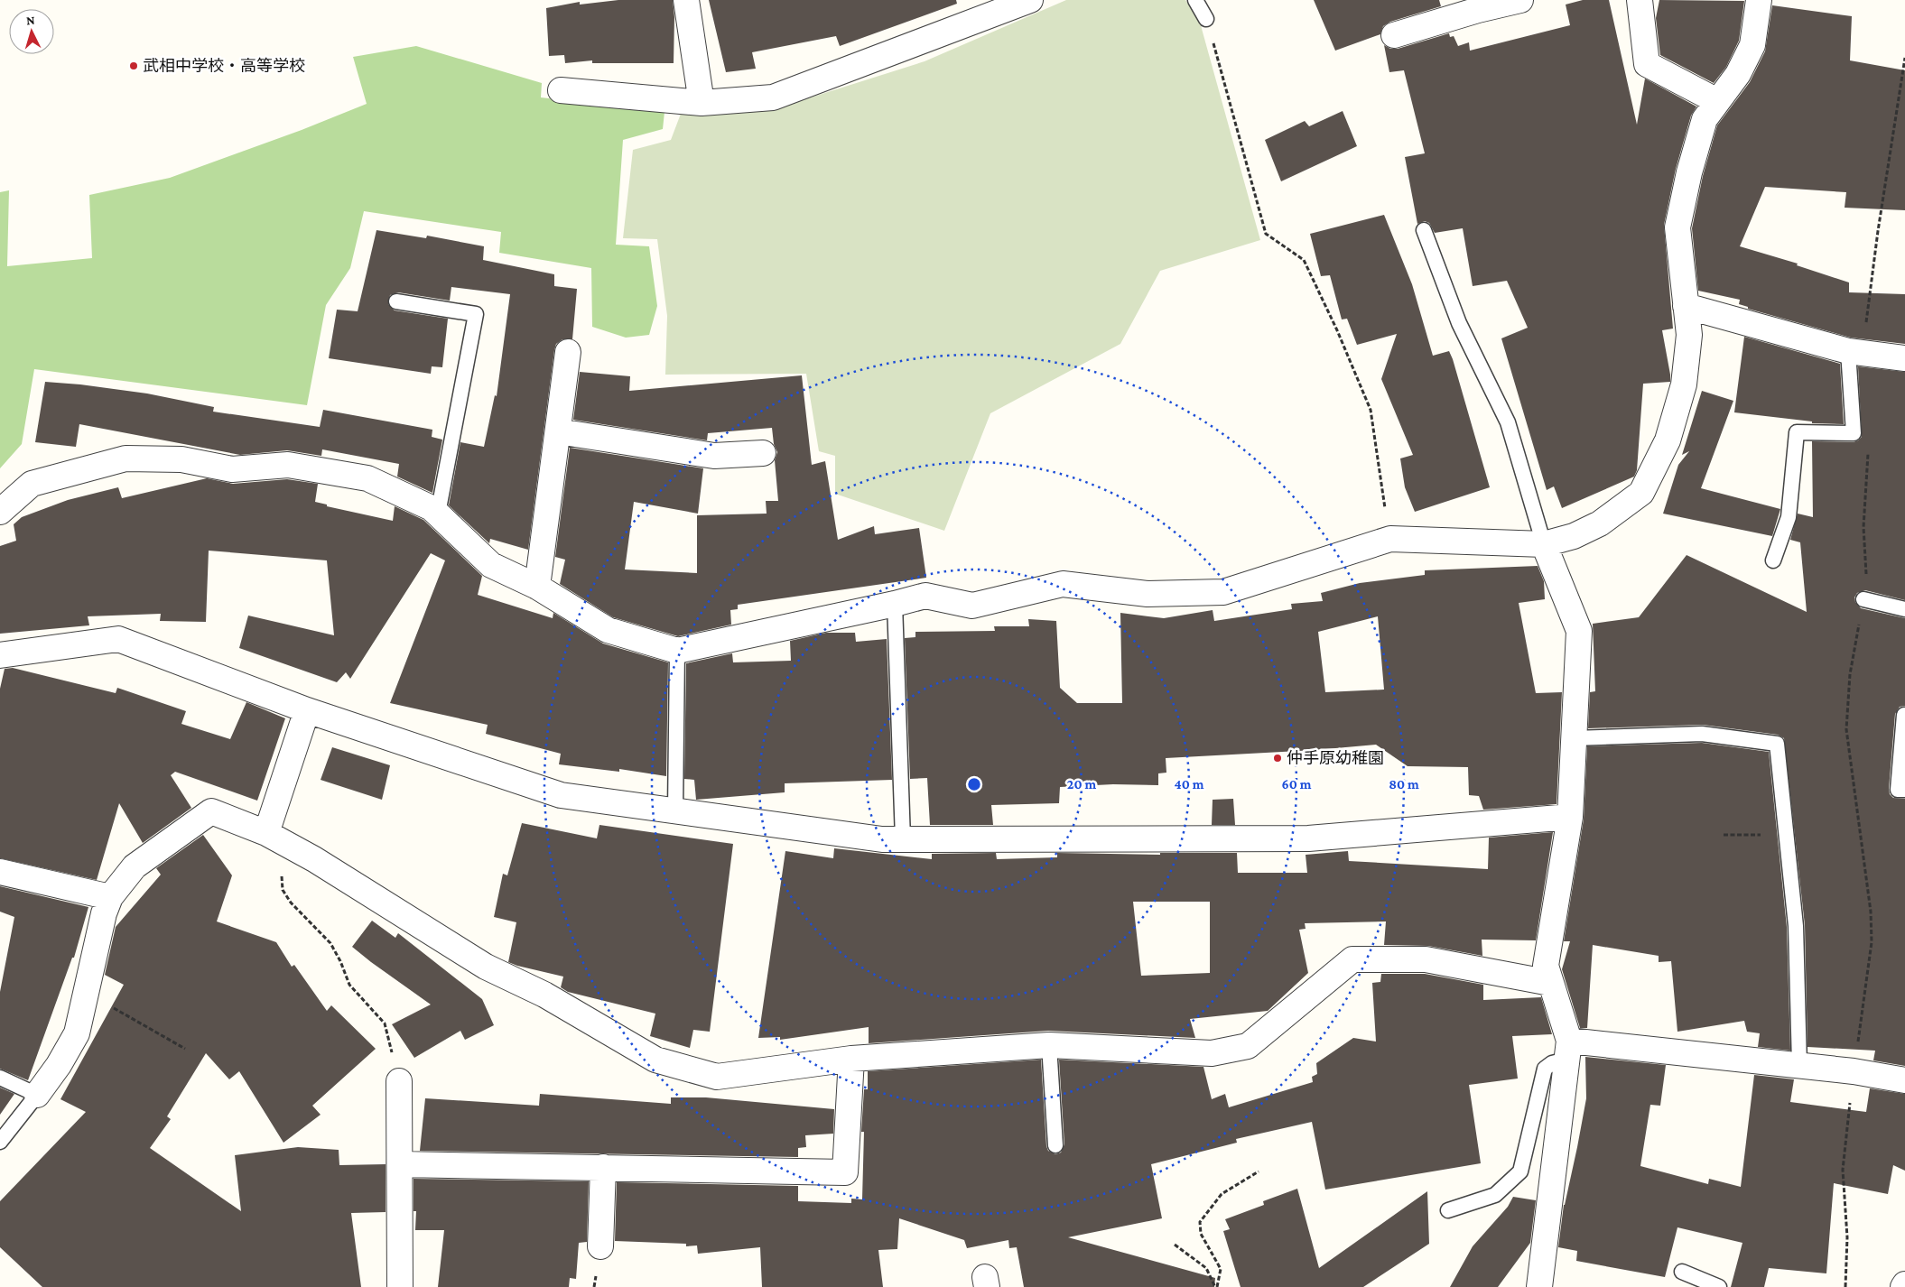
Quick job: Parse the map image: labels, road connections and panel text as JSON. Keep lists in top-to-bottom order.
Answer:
{
  "places": ["武相中学校・高等学校", "仲手原幼稚園"],
  "north": "top",
  "rings": [
    "20 m",
    "40 m",
    "60 m",
    "80 m"
  ]
}
